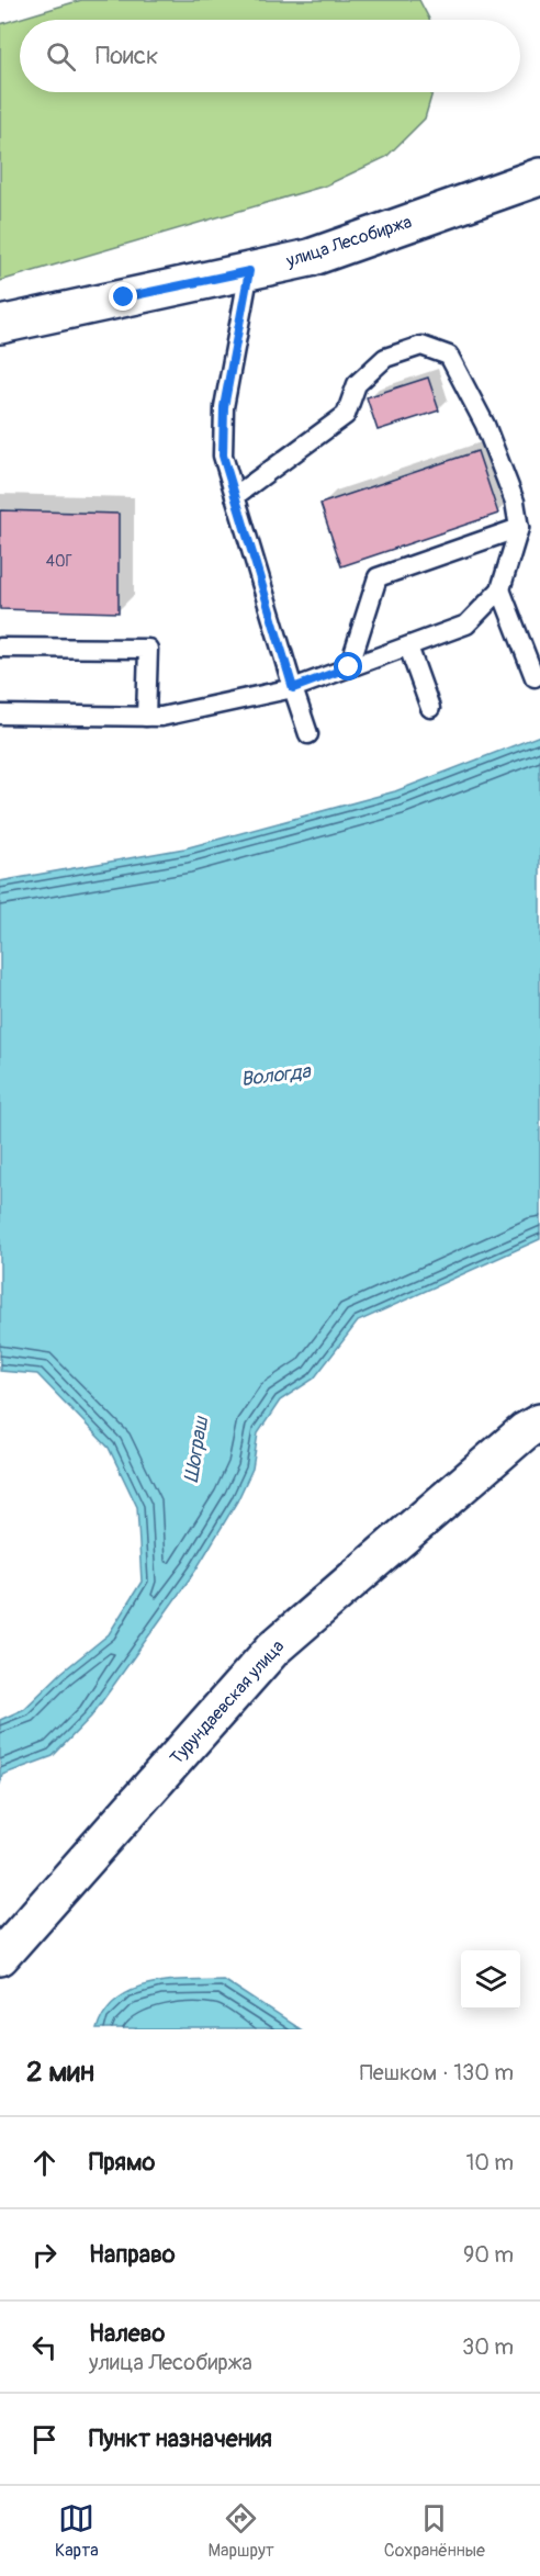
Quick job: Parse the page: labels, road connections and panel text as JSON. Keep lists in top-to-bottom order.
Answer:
{
  "streets": {
    "street": ["улица Лесобиржа", "Турундаевская улица"]
  },
  "water": ["Вологда", "Шограш"],
  "house_numbers": ["40Г"],
  "page": {
    "search": "Поиск",
    "heading": ["2 мин", "Пешком · 130 m"],
    "list": [
      ["Прямо", "10 m"],
      ["Направо", "90 m"],
      ["Налево", "улица Лесобиржа", "30 m"],
      "Пункт назначения"
    ],
    "nav": ["Карта", "Маршрут", "Сохранённые"]
  }
}
